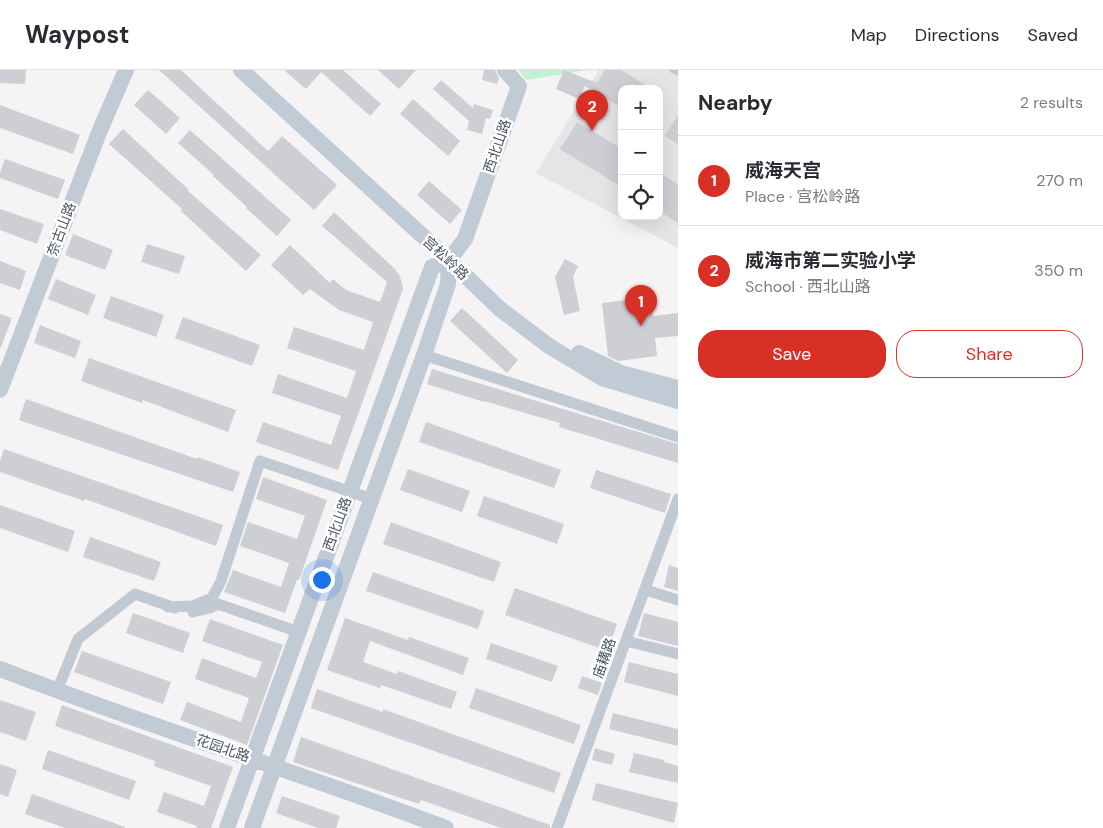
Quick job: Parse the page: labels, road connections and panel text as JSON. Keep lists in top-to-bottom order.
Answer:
{
  "streets": {
    "main road": [
      "西北山路",
      "奈古山路",
      "宫松岭路",
      "花园北路"
    ],
    "street": ["庙耩路"]
  },
  "crossings": [
    ["西北山路", "宫松岭路"],
    ["西北山路", "花园北路"]
  ],
  "page": {
    "header": "Waypost",
    "nav": ["Map", "Directions", "Saved"],
    "heading": ["Nearby", "2 results"],
    "map_buttons": ["+", "−"],
    "pins": ["2", "1"],
    "list": [
      {
        "mark": "1",
        "name": "威海天宫",
        "note": "Place · 宫松岭路",
        "value": "270 m"
      },
      {
        "mark": "2",
        "name": "威海市第二实验小学",
        "note": "School · 西北山路",
        "value": "350 m"
      }
    ],
    "buttons": ["Save", "Share"]
  }
}
